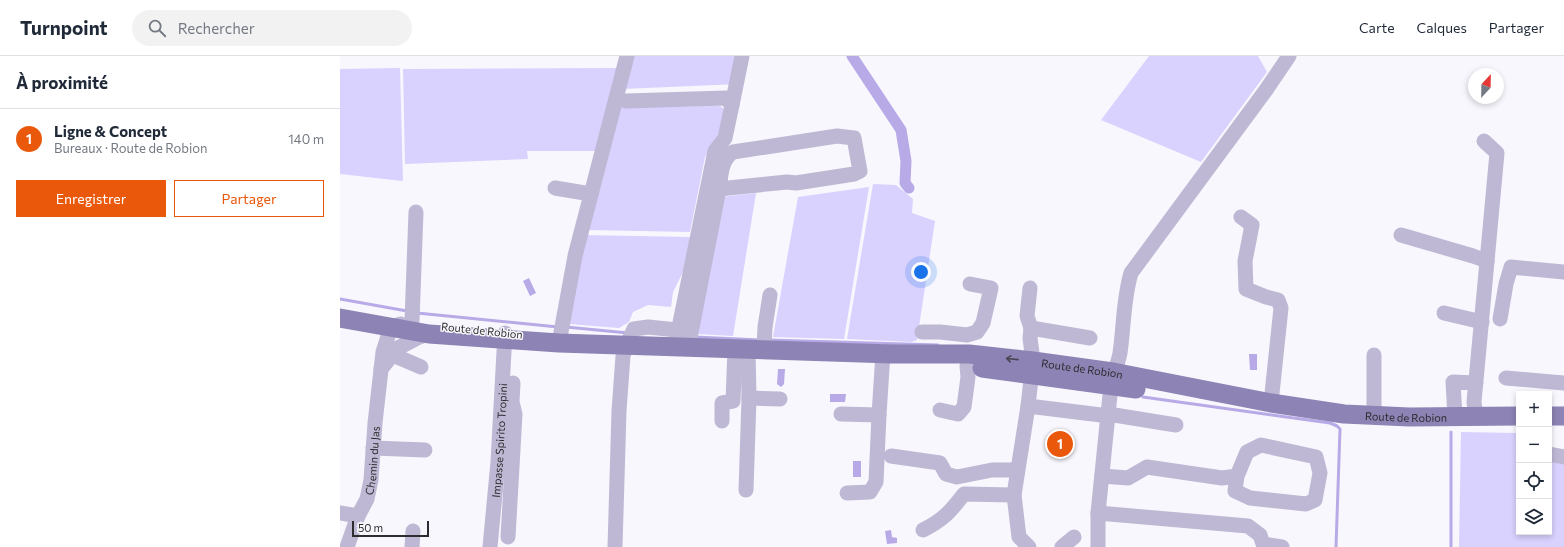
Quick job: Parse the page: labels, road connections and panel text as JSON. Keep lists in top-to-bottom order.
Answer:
{
  "streets": {
    "main road": ["Route de Robion"],
    "street": ["Impasse Spirito Tropini", "Chemin du Jas"]
  },
  "crossings": [
    ["Route de Robion", "Impasse Spirito Tropini"],
    ["Route de Robion", "Chemin du Jas"]
  ],
  "scale_bar": "50 m",
  "north": "top",
  "page": {
    "header": "Turnpoint",
    "search": "Rechercher",
    "nav": ["Carte", "Calques", "Partager"],
    "heading": "À proximité",
    "list": [
      {
        "mark": "1",
        "name": "Ligne & Concept",
        "note": "Bureaux · Route de Robion",
        "value": "140 m"
      }
    ],
    "buttons": ["Enregistrer", "Partager"],
    "map_buttons": ["+", "−"],
    "pins": "1",
    "scale": "50 m"
  }
}
